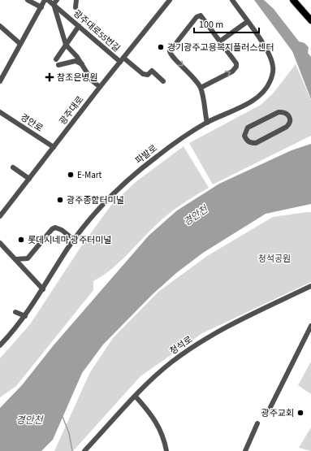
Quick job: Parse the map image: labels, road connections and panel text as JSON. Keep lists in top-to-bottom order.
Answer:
{
  "streets": {
    "street": [
      "광주대로55번길",
      "광주대로",
      "경안로",
      "파발로",
      "청석로"
    ]
  },
  "crossings": [
    ["광주대로55번길", "광주대로"],
    ["광주대로", "경안로"]
  ],
  "water": ["경안천"],
  "parks": ["청석공원"],
  "places": {
    "other": [
      "경기광주고용복지플러스센터",
      "E-Mart",
      "광주종합터미널",
      "롯데시네마 광주터미널",
      "광주교회"
    ],
    "health": ["참조은병원"]
  },
  "scale_bar": "100 m"
}
